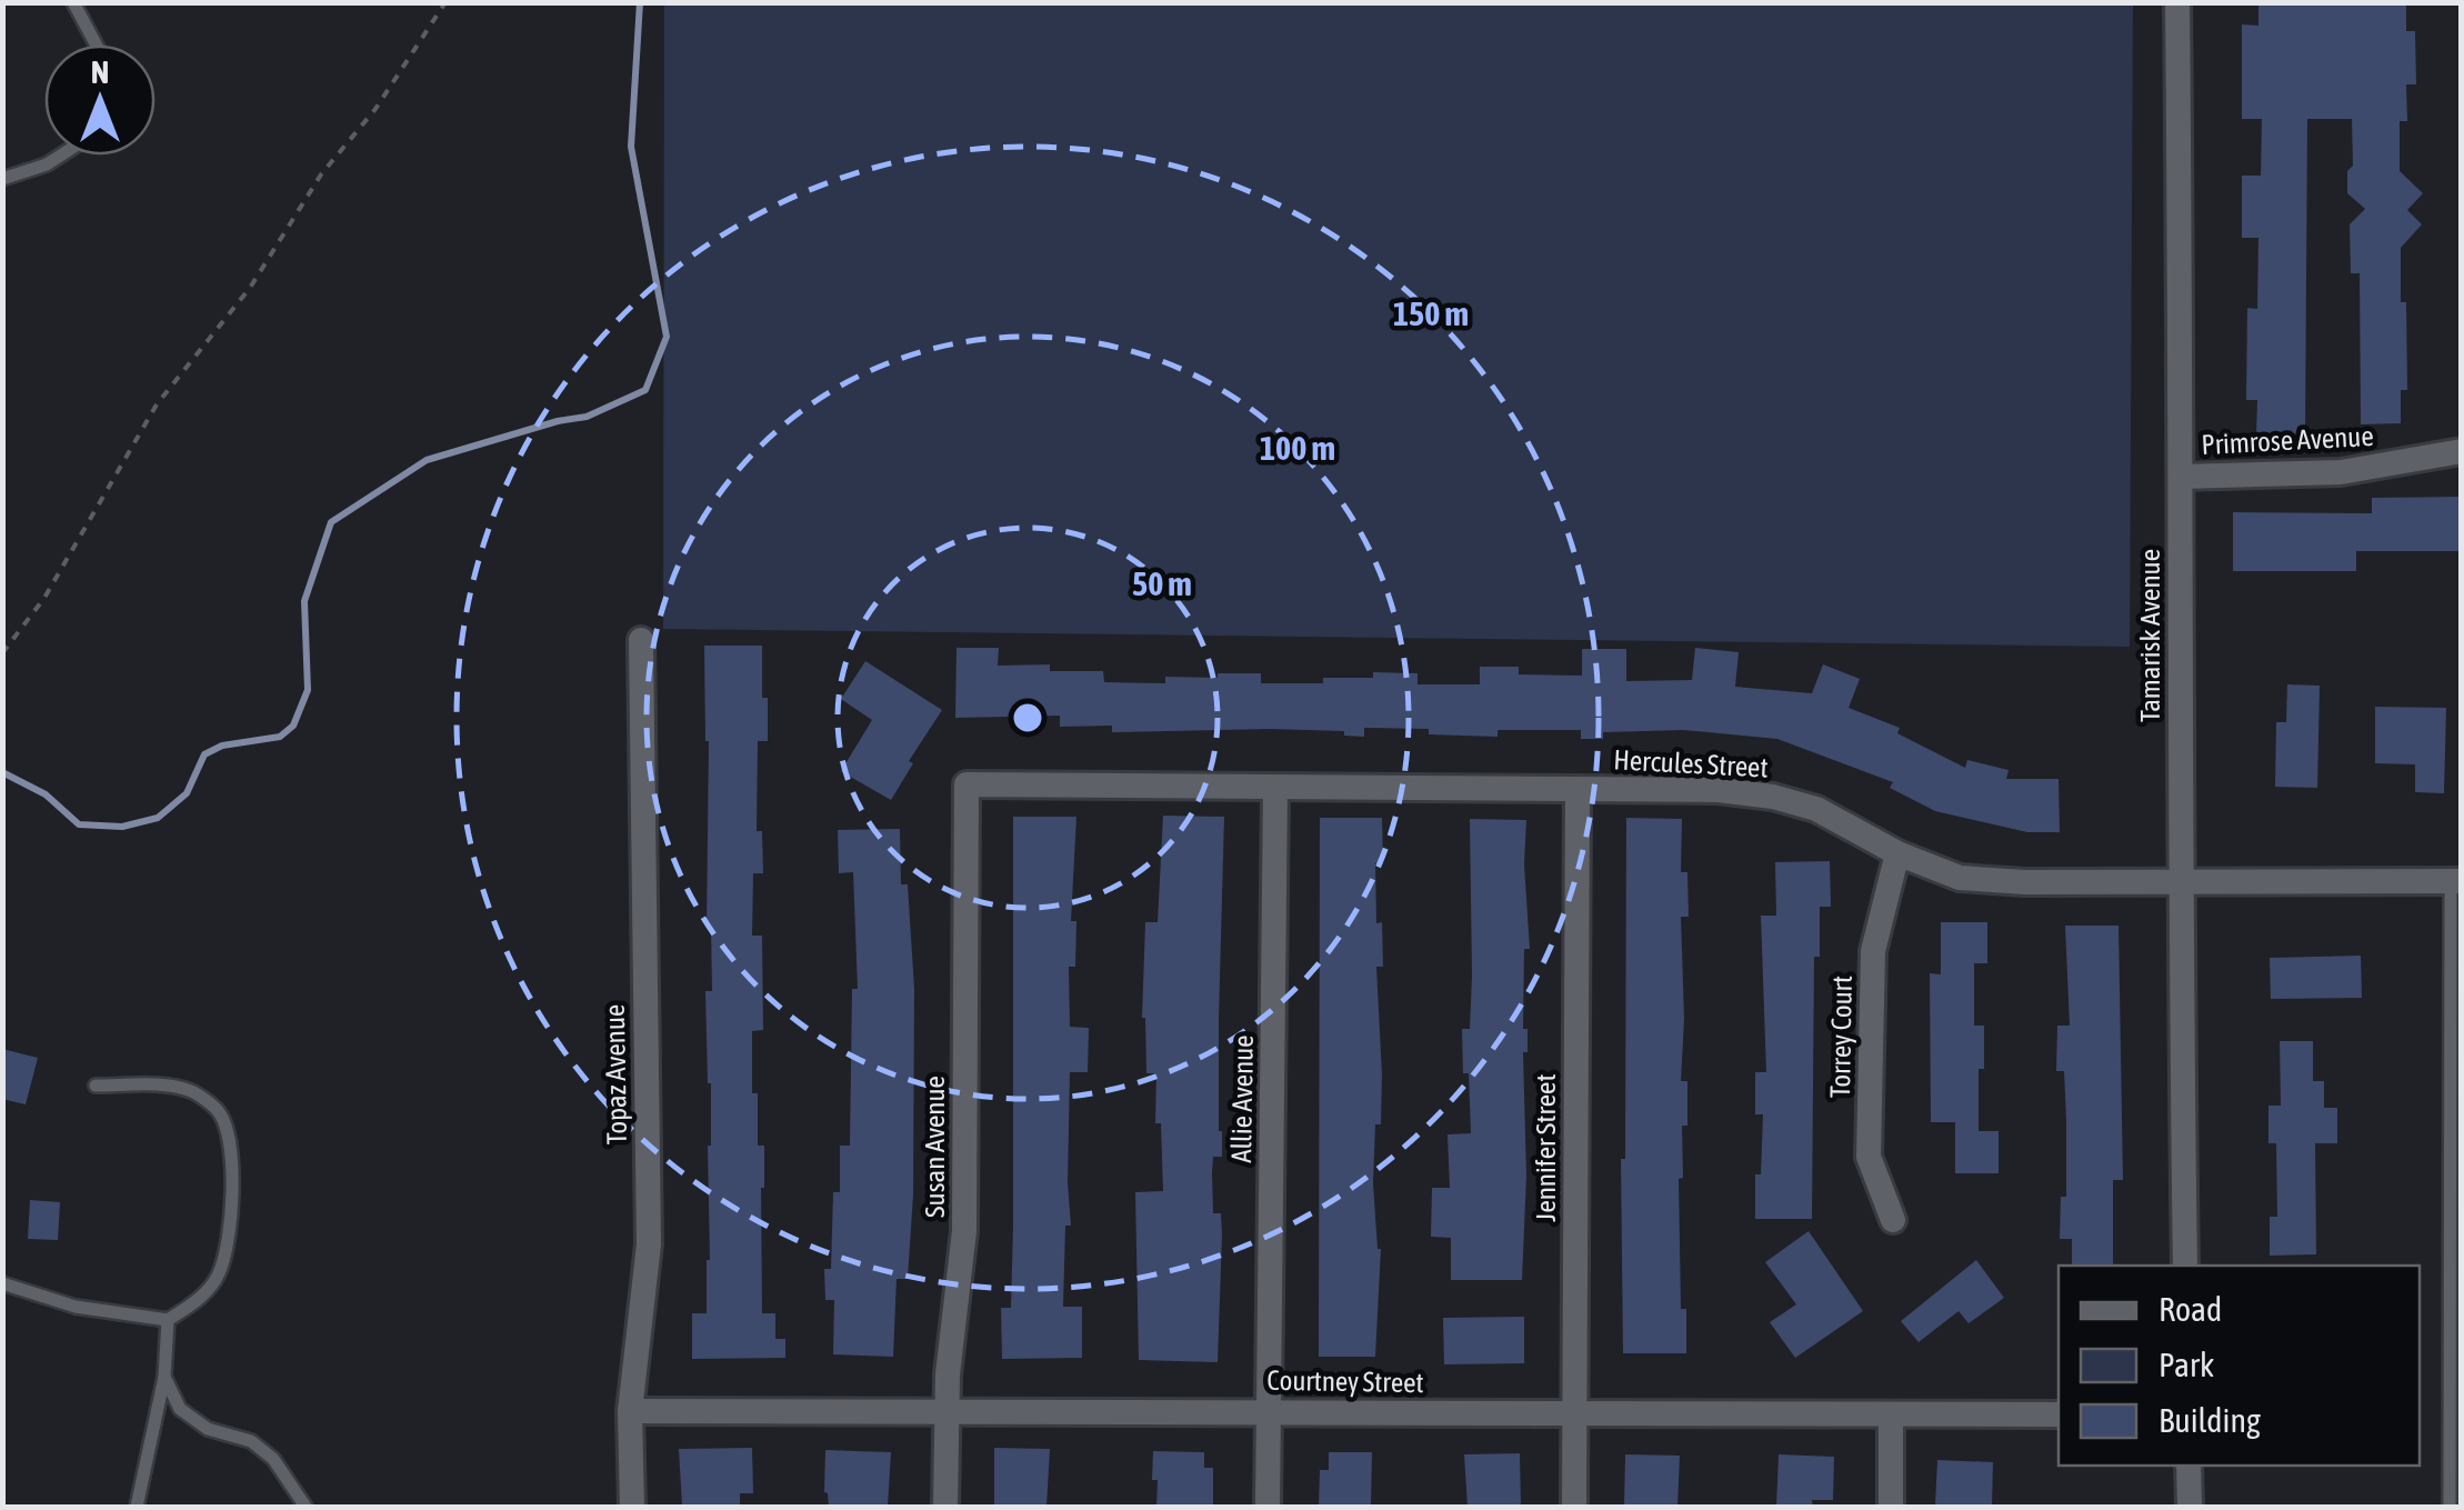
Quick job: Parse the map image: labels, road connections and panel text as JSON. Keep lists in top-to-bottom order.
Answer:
{
  "streets": {
    "street": [
      "Primrose Avenue",
      "Tamarisk Avenue",
      "Hercules Street",
      "Torrey Court",
      "Topaz Avenue",
      "Allie Avenue",
      "Susan Avenue",
      "Jennifer Street",
      "Courtney Street"
    ]
  },
  "crossings": [
    ["Primrose Avenue", "Tamarisk Avenue"],
    ["Tamarisk Avenue", "Hercules Street"],
    ["Hercules Street", "Torrey Court"],
    ["Hercules Street", "Allie Avenue"],
    ["Hercules Street", "Susan Avenue"],
    ["Hercules Street", "Jennifer Street"],
    ["Topaz Avenue", "Courtney Street"],
    ["Allie Avenue", "Courtney Street"],
    ["Susan Avenue", "Courtney Street"],
    ["Jennifer Street", "Courtney Street"]
  ],
  "legend": ["Road", "Park", "Building"],
  "north": "top",
  "rings": ["150 m", "100 m", "50 m"]
}
